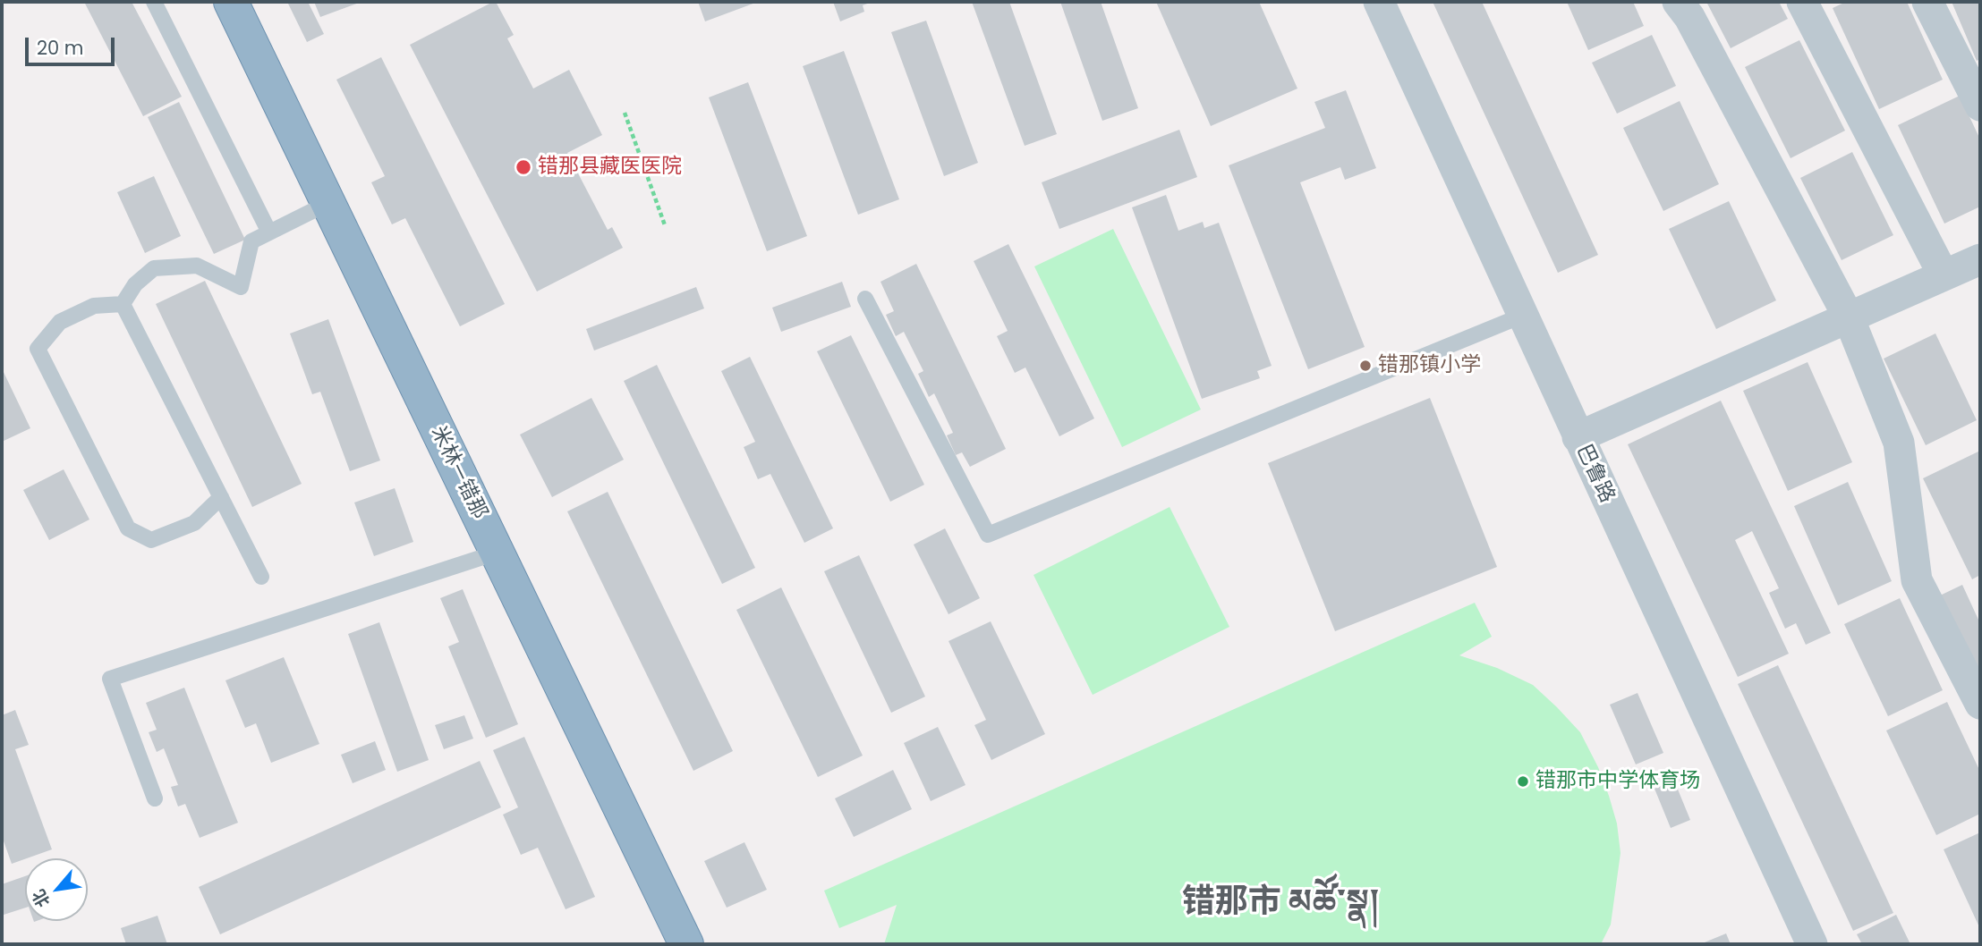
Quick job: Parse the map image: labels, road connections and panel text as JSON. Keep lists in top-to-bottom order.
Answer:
{
  "streets": {
    "highway": ["米林—错那"],
    "street": ["巴鲁路"]
  },
  "districts": ["错那市 མཚོ་སྣ།"],
  "places": ["错那县藏医医院", "错那镇小学", "错那市中学体育场"],
  "scale_bar": "20 m",
  "north": "bottom left"
}
